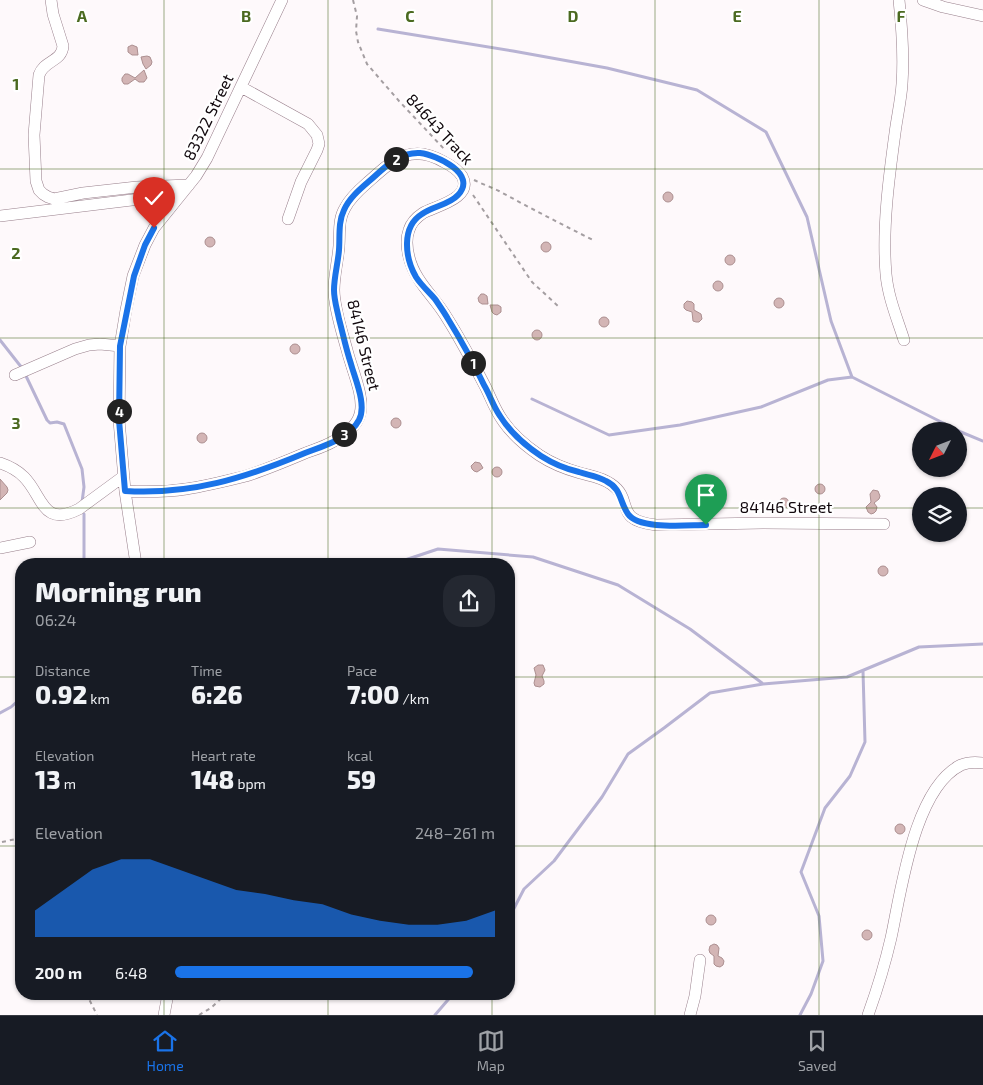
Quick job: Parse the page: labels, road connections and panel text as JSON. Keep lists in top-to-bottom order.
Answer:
{
  "streets": {
    "street": ["83322 Street", "84146 Street"],
    "path": ["84643 Track"]
  },
  "crossings": [
    ["83322 Street", "84146 Street"]
  ],
  "north": "bottom left",
  "page": {
    "pins": [
      "2",
      "1",
      "4",
      "3"
    ],
    "heading": ["Morning run", "06:24"],
    "stats": [
      ["Distance", "0.92 km"],
      ["Time", "6:26"],
      ["Pace", "7:00 /km"],
      ["Elevation", "13 m"],
      ["Heart rate", "148 bpm"],
      ["kcal", "59"]
    ],
    "chart": ["Elevation", "248–261 m"],
    "list": [
      {
        "name": "200 m",
        "note": "6:48"
      }
    ],
    "tabs": ["Home", "Map", "Saved"]
  },
  "grid": {
    "columns": [
      "A",
      "B",
      "C",
      "D",
      "E",
      "F"
    ],
    "rows": ["1", "2", "3"]
  }
}
